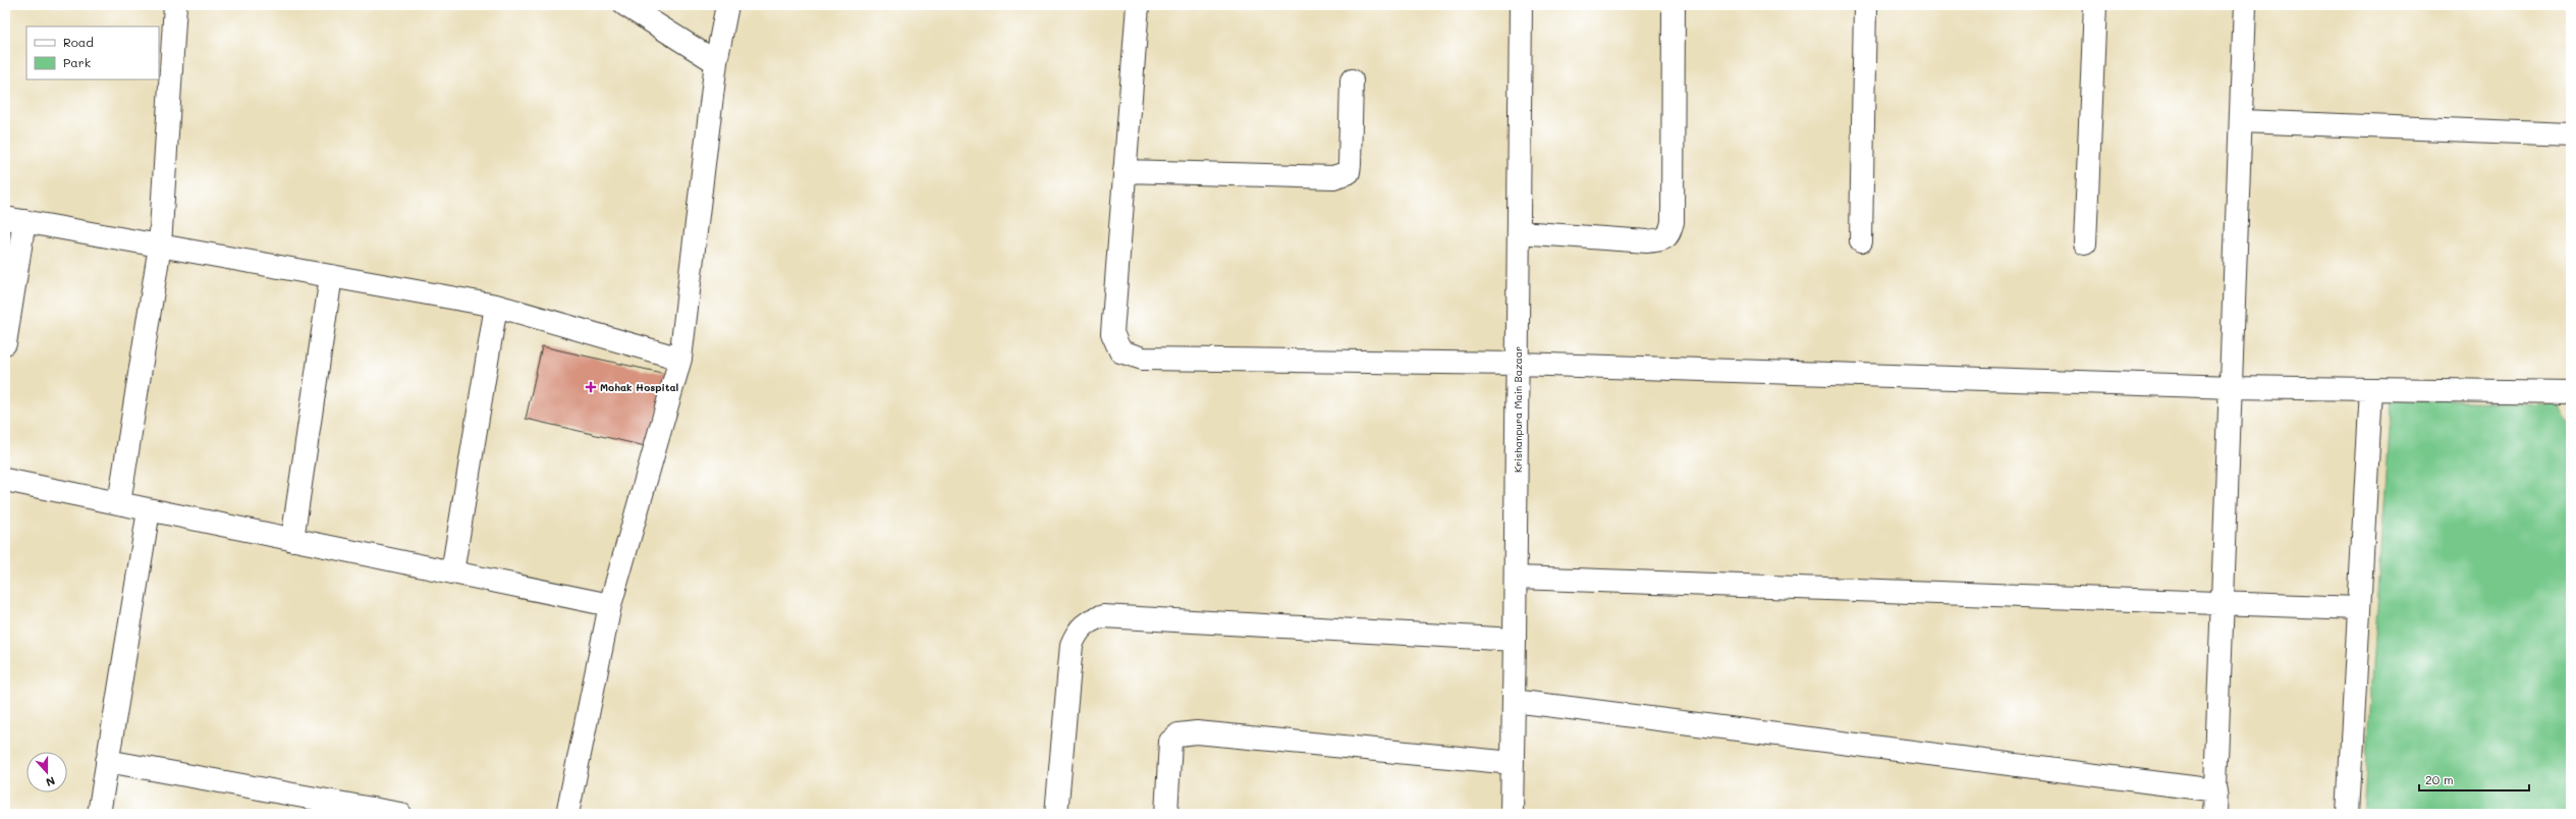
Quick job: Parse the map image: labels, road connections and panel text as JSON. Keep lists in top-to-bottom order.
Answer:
{
  "streets": {
    "street": ["Krishanpura Main Bazaar"]
  },
  "places": {
    "health": ["Mohak Hospital"]
  },
  "legend": ["Road", "Park"],
  "scale_bar": "20 m",
  "north": "bottom"
}
